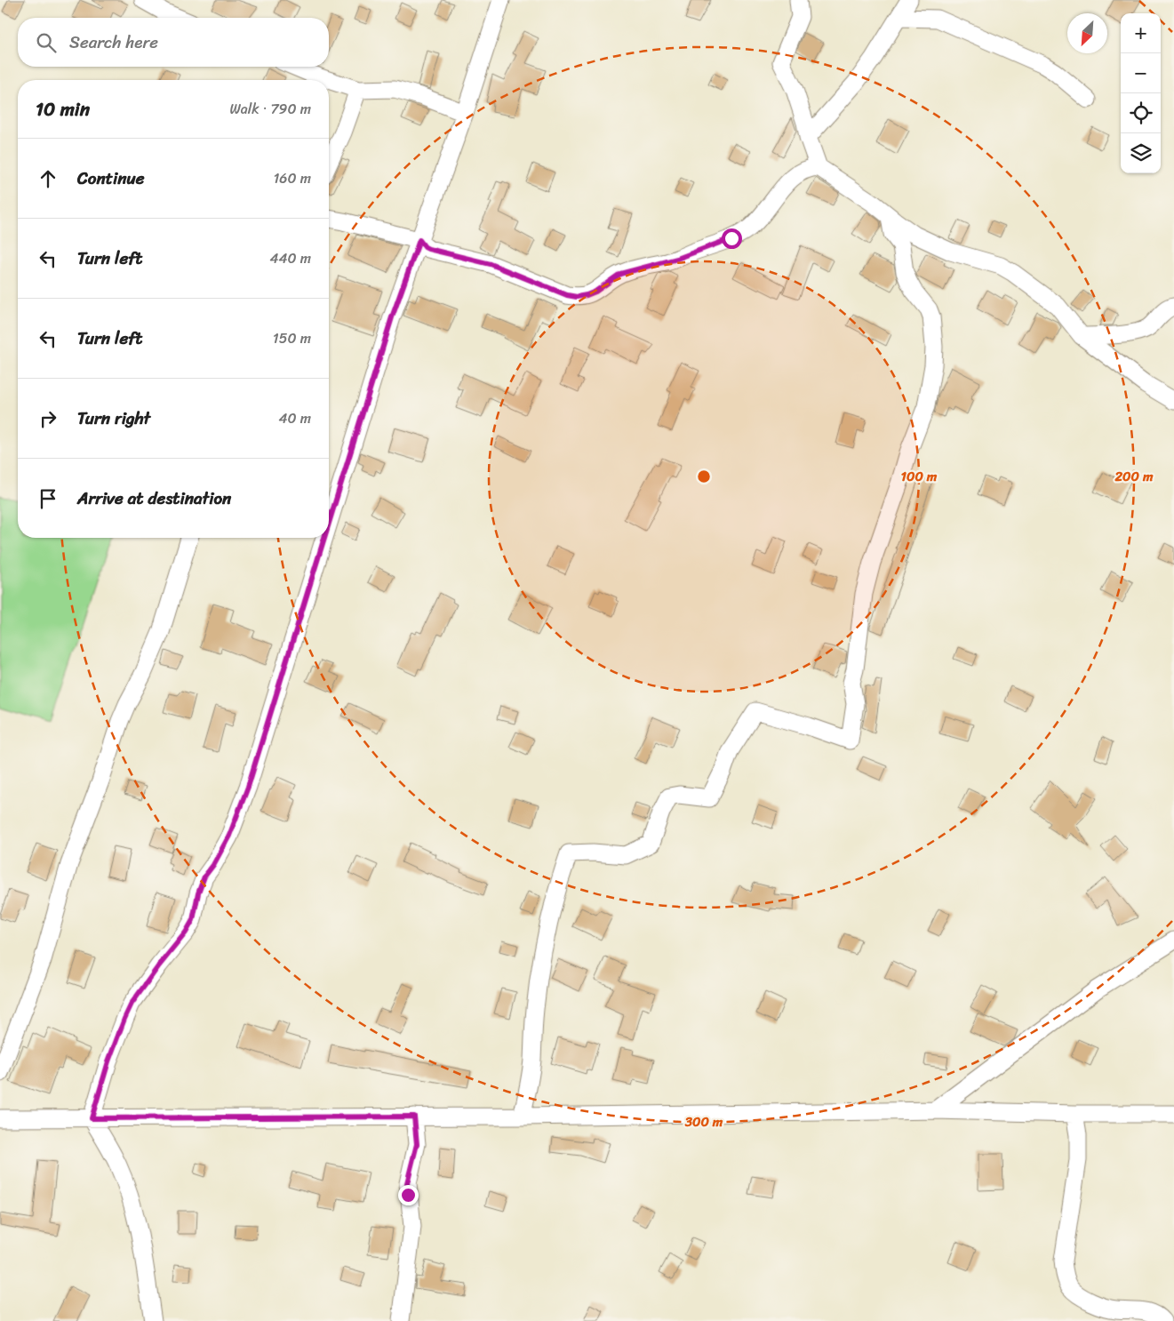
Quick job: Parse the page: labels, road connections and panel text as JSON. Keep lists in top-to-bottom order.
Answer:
{
  "north": "bottom left",
  "page": {
    "map_buttons": ["+", "−"],
    "search": "Search here",
    "heading": ["10 min", "Walk · 790 m"],
    "list": [
      ["Continue", "160 m"],
      ["Turn left", "440 m"],
      ["Turn left", "150 m"],
      ["Turn right", "40 m"],
      "Arrive at destination"
    ]
  },
  "rings": ["100 m", "200 m", "300 m"]
}
